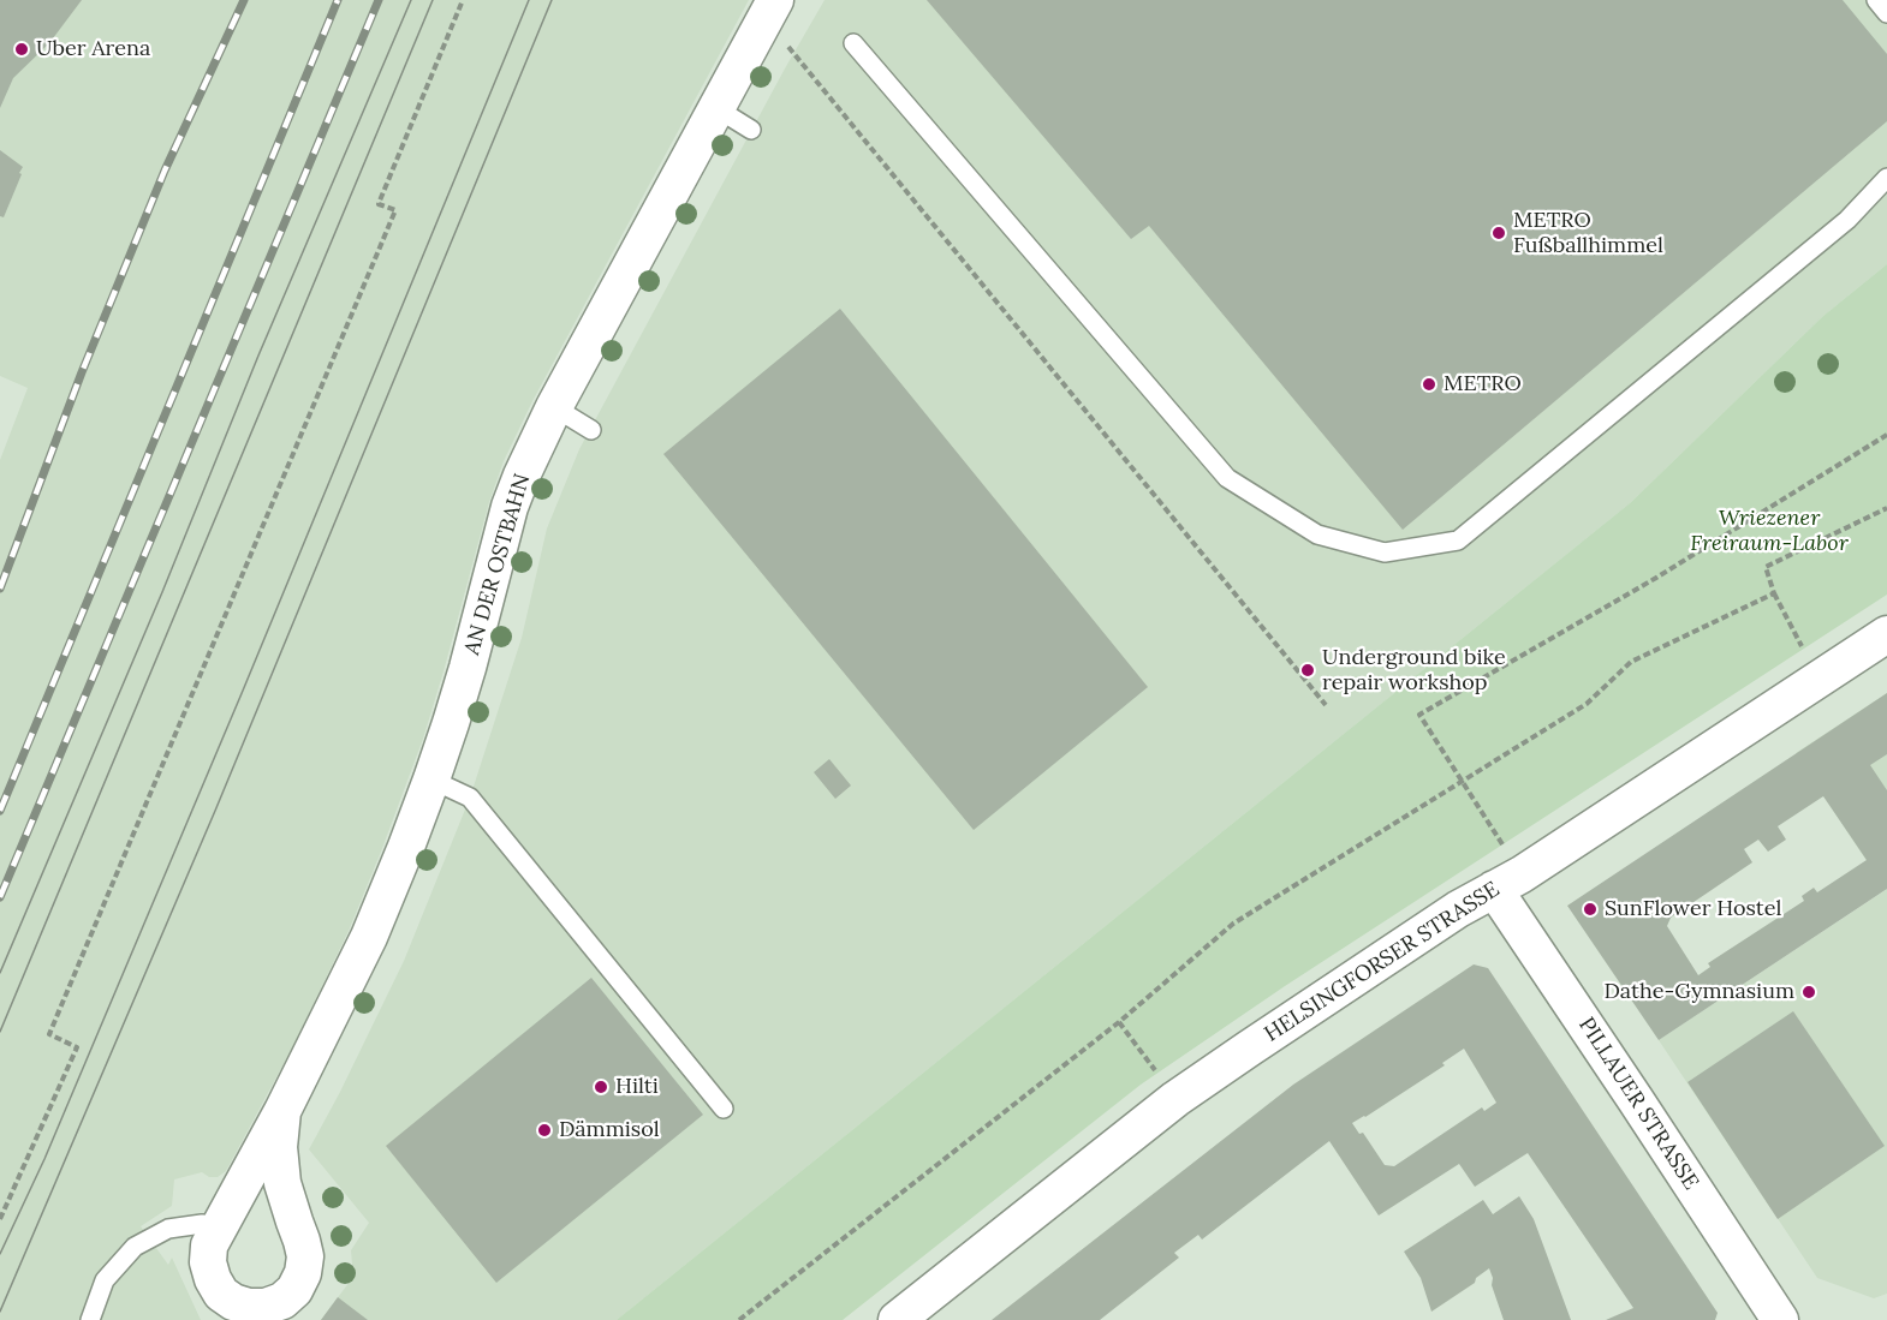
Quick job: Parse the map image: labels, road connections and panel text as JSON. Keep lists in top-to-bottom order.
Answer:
{
  "streets": {
    "street": ["AN DER OSTBAHN", "HELSINGFORSER STRASSE", "PILLAUER STRASSE"]
  },
  "crossings": [
    ["HELSINGFORSER STRASSE", "PILLAUER STRASSE"]
  ],
  "parks": ["Wriezener Freiraum-Labor"],
  "places": [
    "Uber Arena",
    "METRO Fußballhimmel",
    "METRO",
    "Underground bike repair workshop",
    "SunFlower Hostel",
    "Dathe-Gymnasium",
    "Hilti",
    "Dämmisol"
  ]
}
